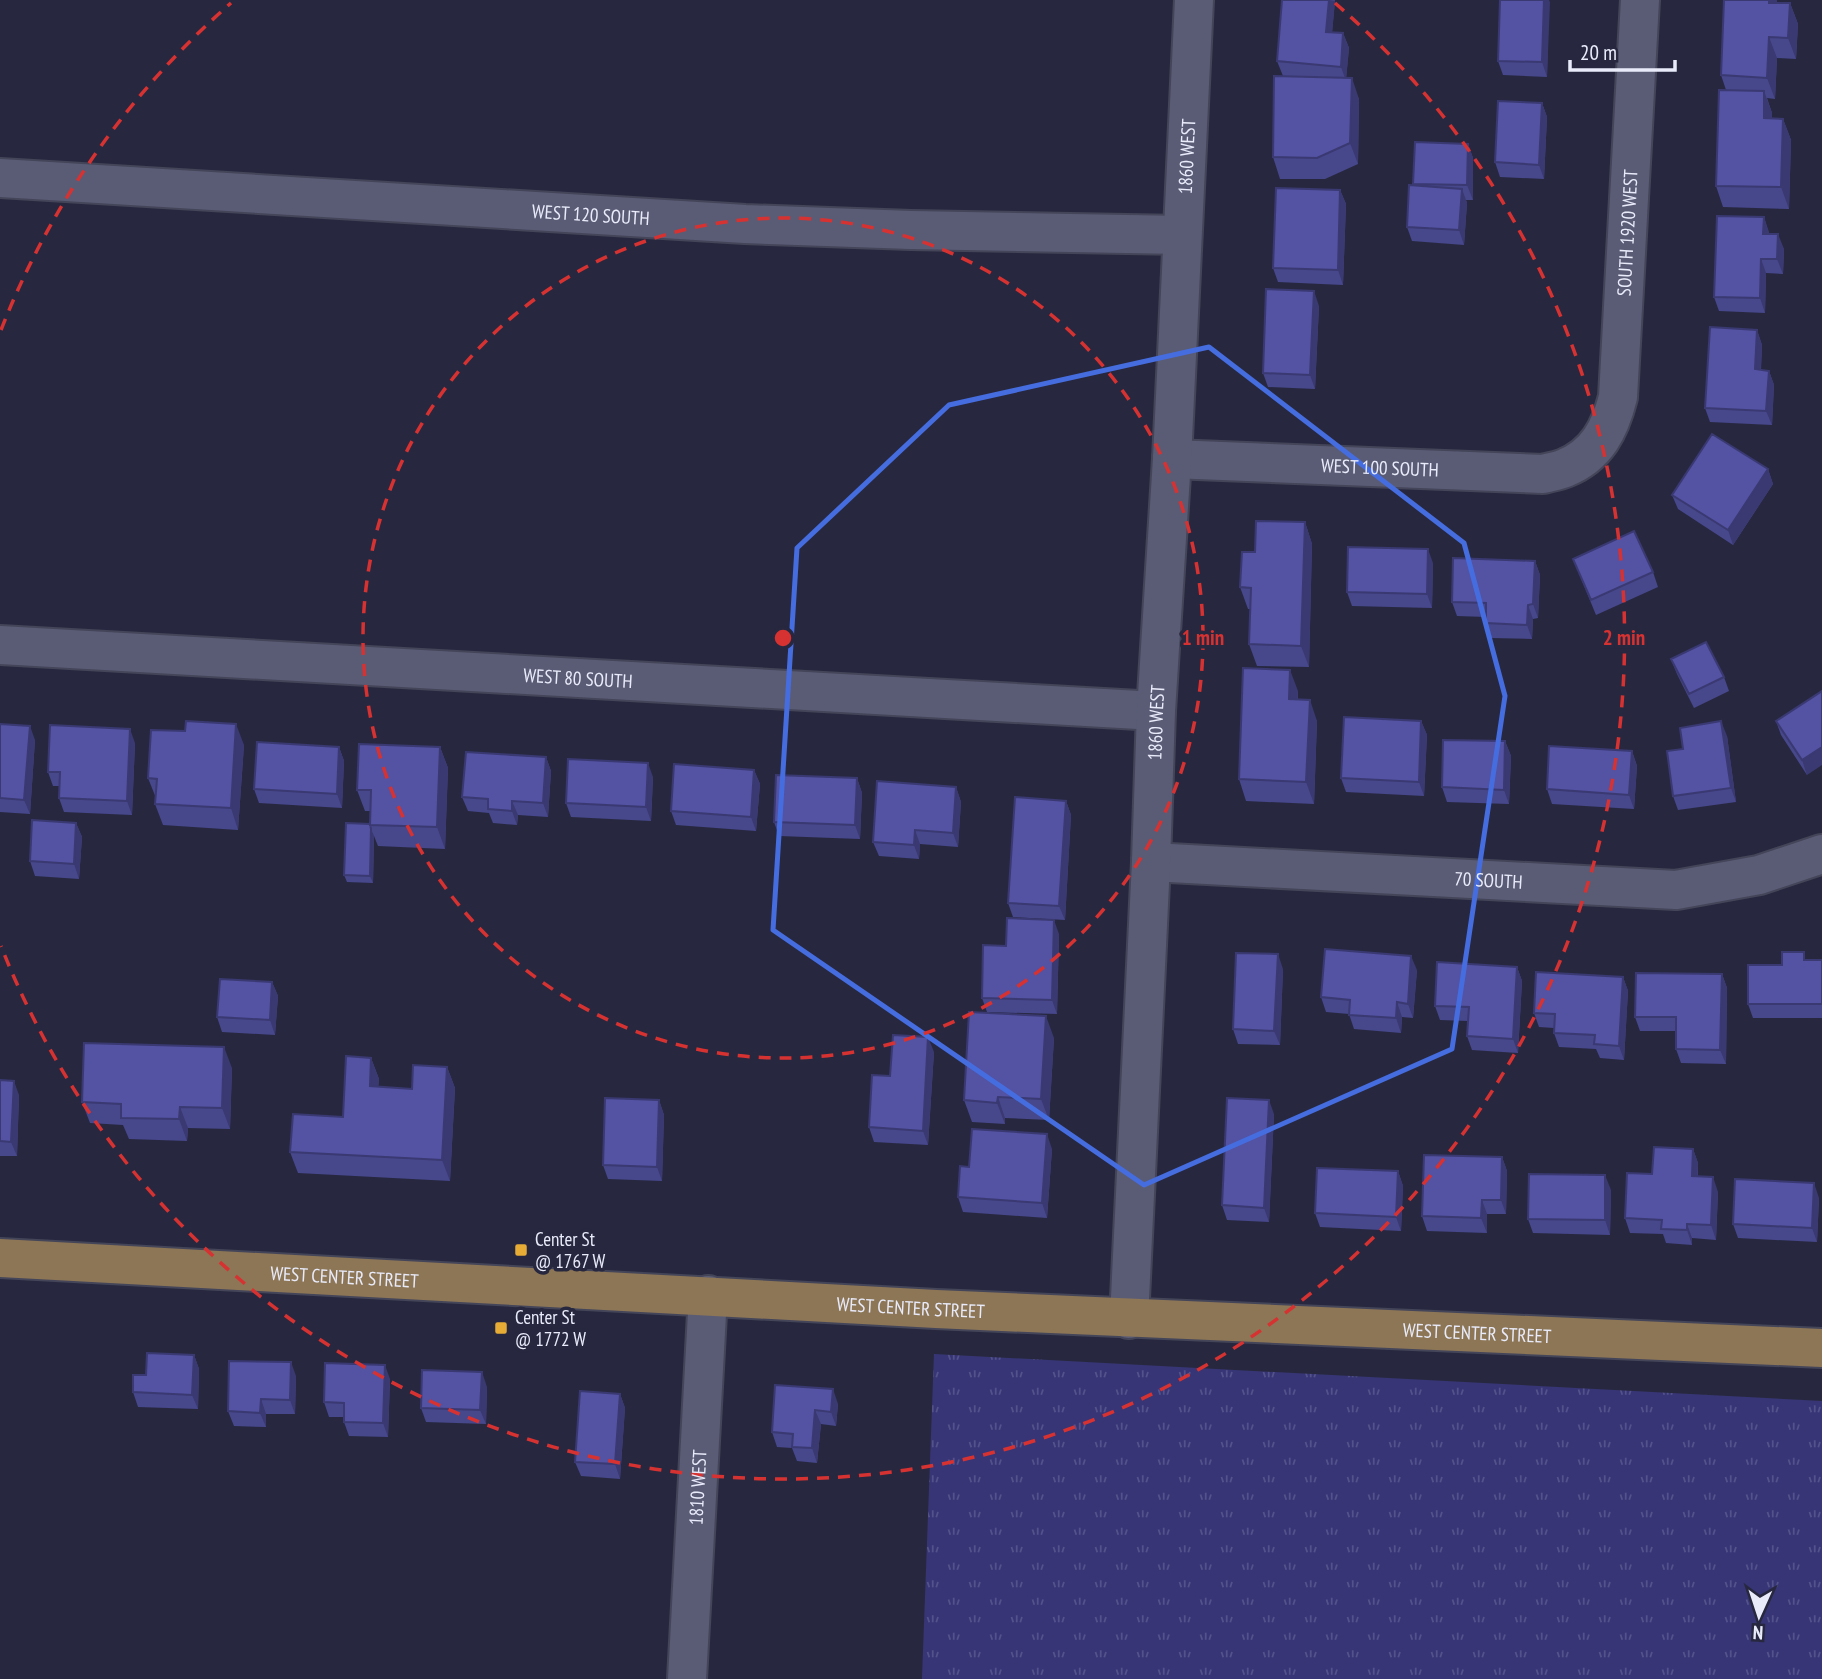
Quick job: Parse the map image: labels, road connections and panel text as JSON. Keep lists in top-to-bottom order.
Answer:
{
  "streets": {
    "main road": ["WEST CENTER STREET"],
    "street": [
      "1860 WEST",
      "WEST 120 SOUTH",
      "SOUTH 1920 WEST",
      "WEST 100 SOUTH",
      "WEST 80 SOUTH",
      "70 SOUTH",
      "1810 WEST"
    ]
  },
  "crossings": [
    ["1860 WEST", "WEST 120 SOUTH"],
    ["1860 WEST", "WEST 100 SOUTH"],
    ["1860 WEST", "WEST 80 SOUTH"],
    ["1860 WEST", "70 SOUTH"],
    ["1860 WEST", "WEST CENTER STREET"],
    ["SOUTH 1920 WEST", "WEST 100 SOUTH"],
    ["WEST CENTER STREET", "1810 WEST"]
  ],
  "places": {
    "transit": ["Center St @ 1767 W", "Center St @ 1772 W"]
  },
  "scale_bar": "20 m",
  "north": "bottom",
  "rings": ["1 min", "2 min"]
}
